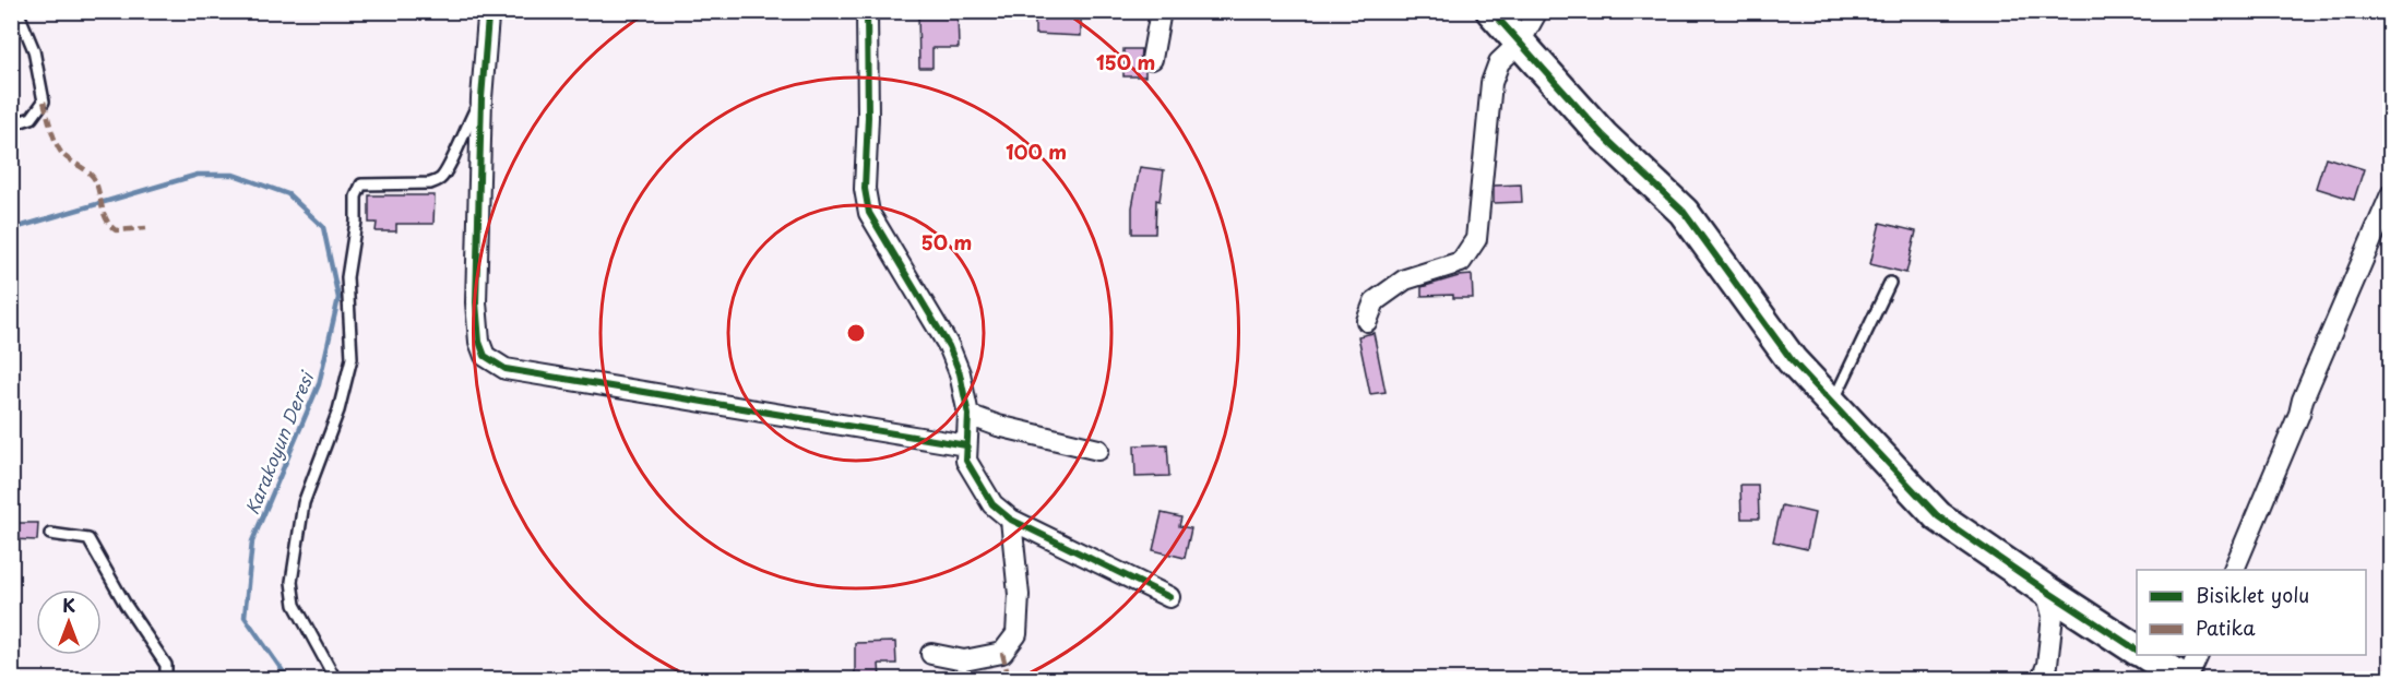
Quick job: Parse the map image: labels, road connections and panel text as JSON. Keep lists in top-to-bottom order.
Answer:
{
  "water": ["Karakoyun Deresi"],
  "legend": ["Bisiklet yolu", "Patika"],
  "north": "top",
  "rings": ["150 m", "100 m", "50 m"]
}
